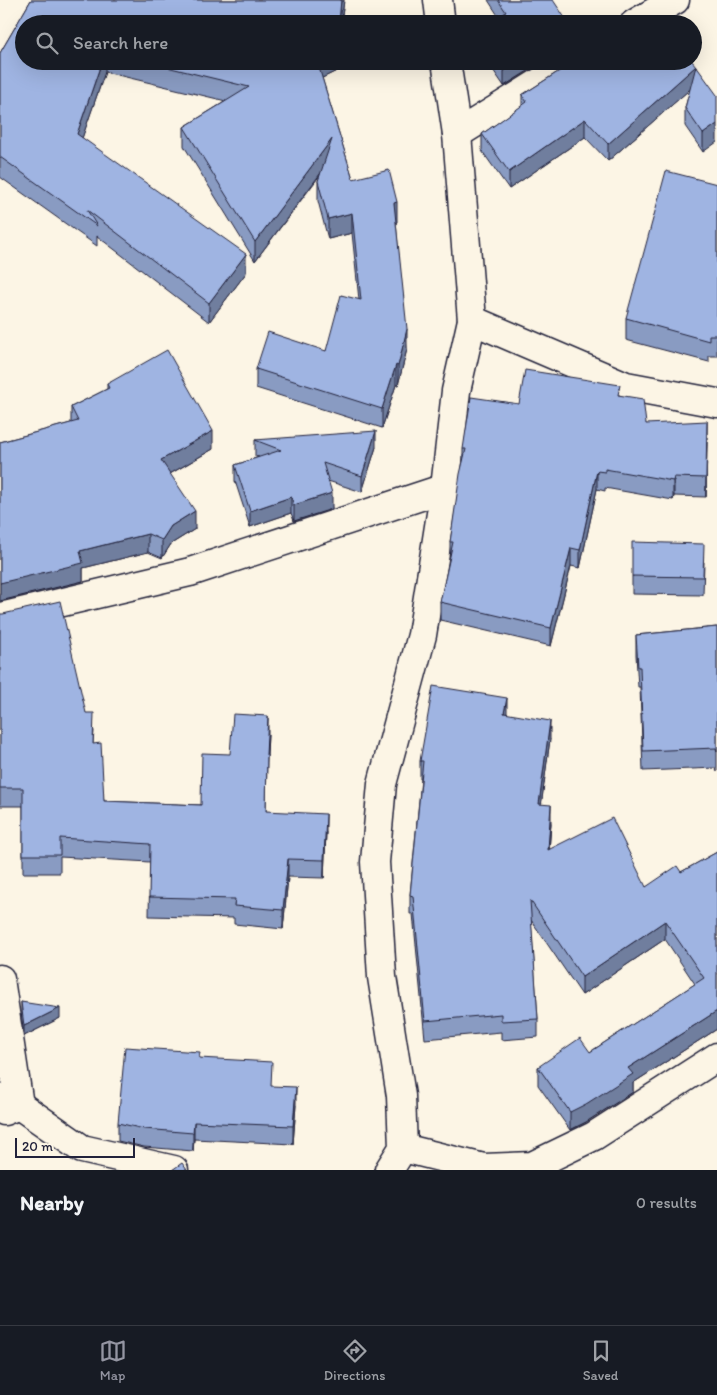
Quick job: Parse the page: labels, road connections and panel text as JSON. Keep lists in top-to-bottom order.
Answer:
{
  "scale_bar": "20 m",
  "page": {
    "search": "Search here",
    "scale": "20 m",
    "heading": ["Nearby", "0 results"],
    "nav": ["Map", "Directions", "Saved"]
  }
}
